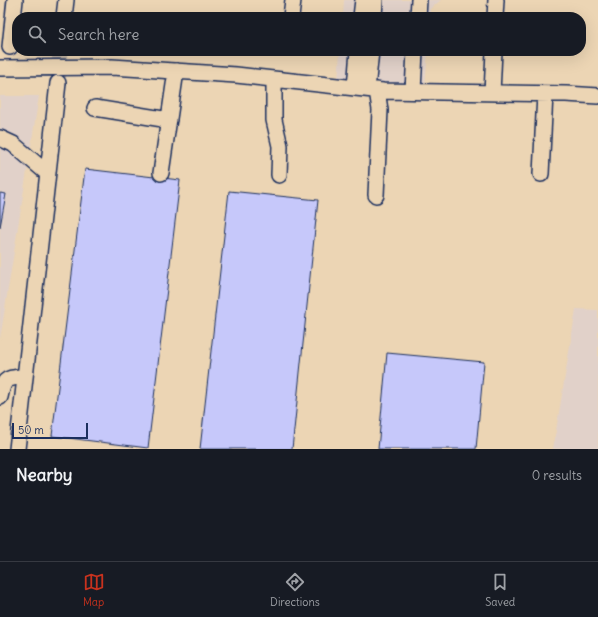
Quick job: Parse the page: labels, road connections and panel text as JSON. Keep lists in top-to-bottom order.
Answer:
{
  "scale_bar": "50 m",
  "page": {
    "search": "Search here",
    "scale": "50 m",
    "heading": ["Nearby", "0 results"],
    "nav": ["Map", "Directions", "Saved"]
  }
}
